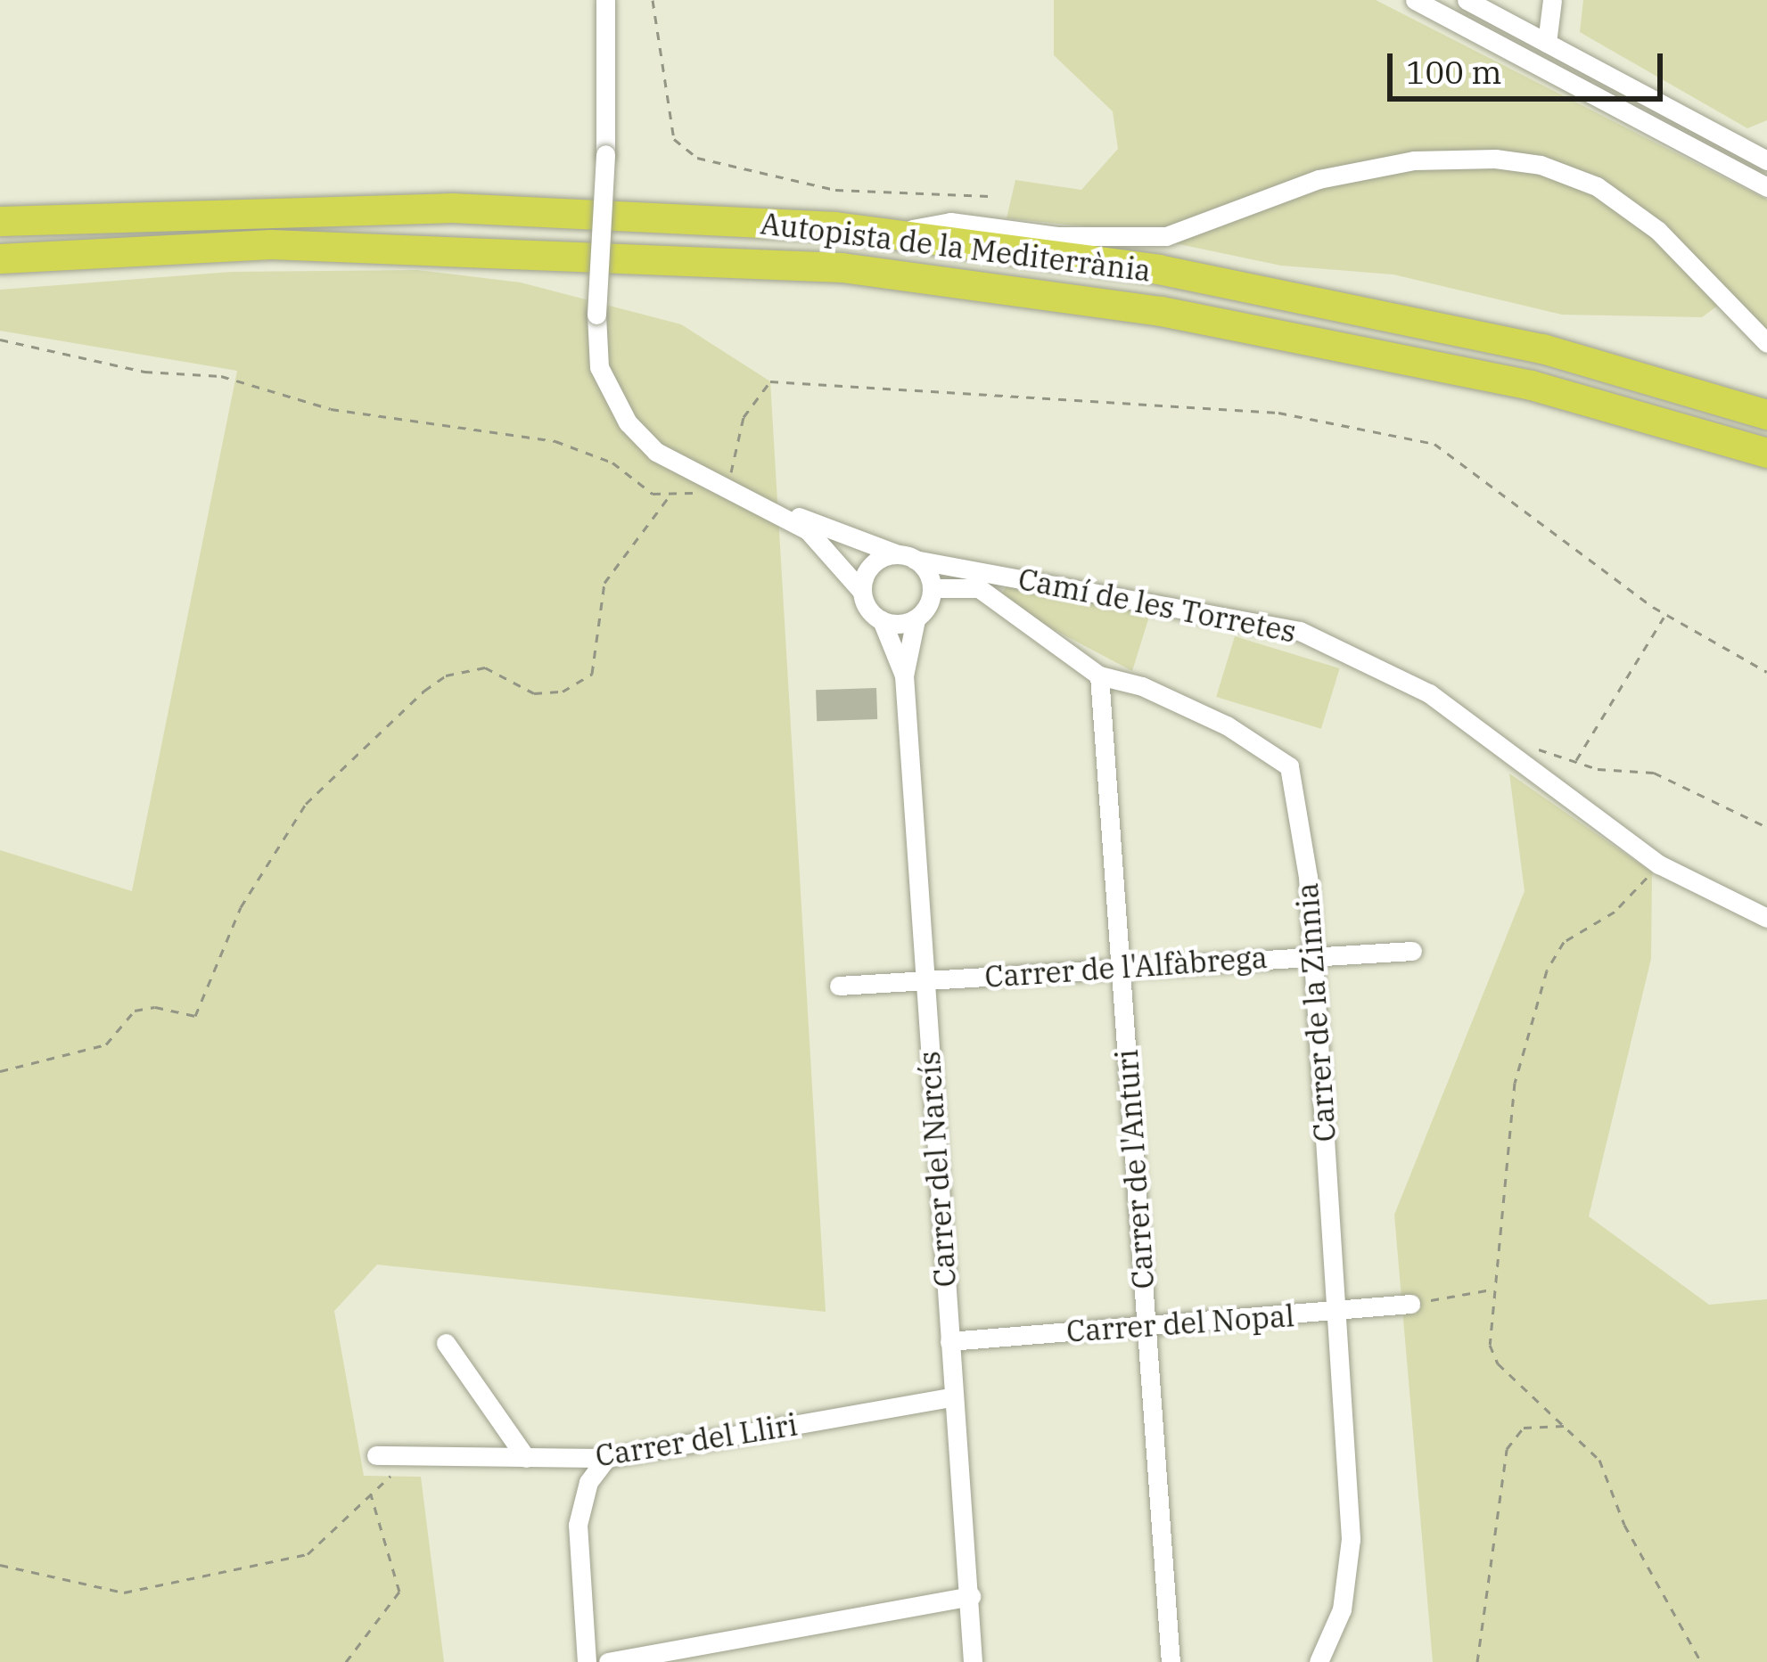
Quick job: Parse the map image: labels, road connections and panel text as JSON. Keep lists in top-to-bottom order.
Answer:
{
  "streets": {
    "highway": ["Autopista de la Mediterrània"],
    "street": [
      "Camí de les Torretes",
      "Carrer de l'Alfàbrega",
      "Carrer de la Zinnia",
      "Carrer del Narcís",
      "Carrer de l'Anturi",
      "Carrer del Nopal",
      "Carrer del Lliri"
    ]
  },
  "crossings": [
    ["Camí de les Torretes", "Carrer de la Zinnia"],
    ["Camí de les Torretes", "Carrer del Narcís"],
    ["Carrer de l'Alfàbrega", "Carrer de la Zinnia"],
    ["Carrer de l'Alfàbrega", "Carrer del Narcís"],
    ["Carrer de l'Alfàbrega", "Carrer de l'Anturi"],
    ["Carrer de la Zinnia", "Carrer del Narcís"],
    ["Carrer de la Zinnia", "Carrer de l'Anturi"],
    ["Carrer de la Zinnia", "Carrer del Nopal"],
    ["Carrer del Narcís", "Carrer del Nopal"],
    ["Carrer del Narcís", "Carrer del Lliri"],
    ["Carrer de l'Anturi", "Carrer del Nopal"]
  ],
  "scale_bar": "100 m"
}
